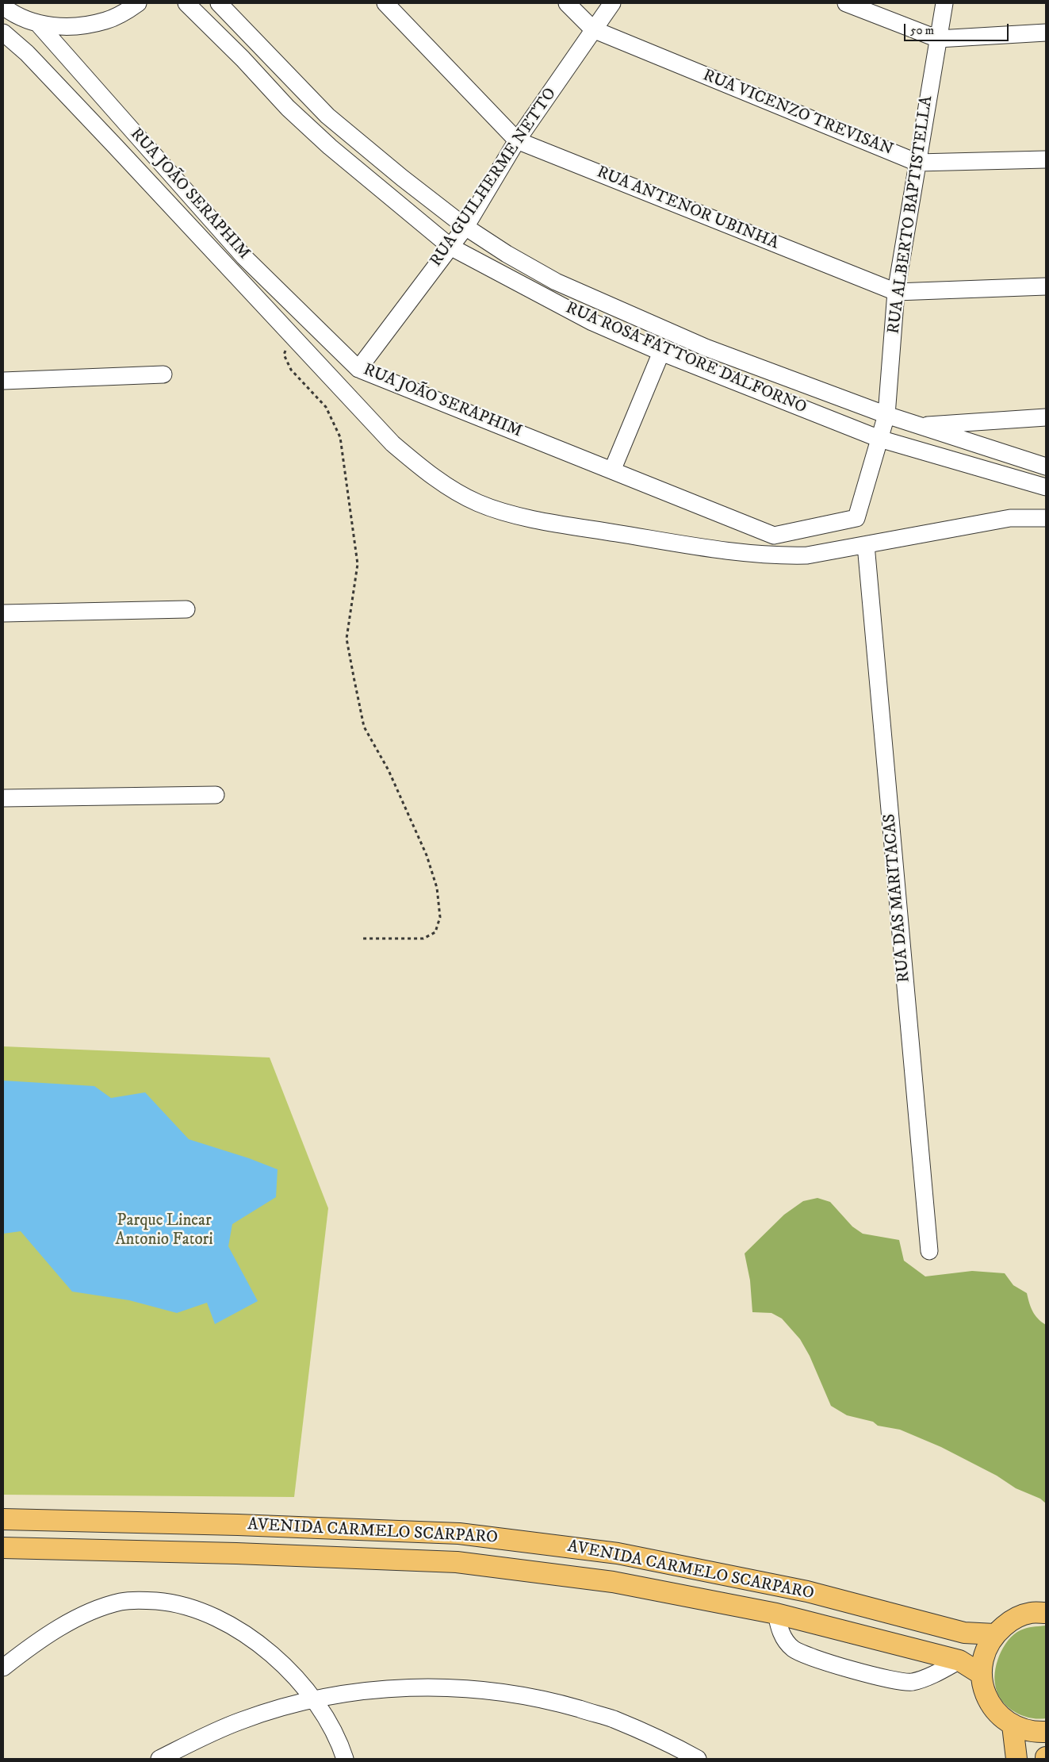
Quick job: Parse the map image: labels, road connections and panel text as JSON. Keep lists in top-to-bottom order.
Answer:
{
  "streets": {
    "main road": ["AVENIDA CARMELO SCARPARO"],
    "street": [
      "RUA VICENZO TREVISAN",
      "RUA GUILHERME NETTO",
      "RUA JOÃO SERAPHIM",
      "RUA ANTENOR UBINHA",
      "RUA ALBERTO BAPTISTELLA",
      "RUA ROSA FATTORE DALFORNO",
      "RUA DAS MARITACAS"
    ]
  },
  "crossings": [
    ["RUA VICENZO TREVISAN", "RUA GUILHERME NETTO"],
    ["RUA VICENZO TREVISAN", "RUA ALBERTO BAPTISTELLA"],
    ["RUA GUILHERME NETTO", "RUA JOÃO SERAPHIM"],
    ["RUA GUILHERME NETTO", "RUA ANTENOR UBINHA"],
    ["RUA GUILHERME NETTO", "RUA ROSA FATTORE DALFORNO"],
    ["RUA JOÃO SERAPHIM", "RUA ALBERTO BAPTISTELLA"],
    ["RUA ANTENOR UBINHA", "RUA ALBERTO BAPTISTELLA"],
    ["RUA ALBERTO BAPTISTELLA", "RUA ROSA FATTORE DALFORNO"]
  ],
  "parks": ["Parque Linear Antonio Fatori"],
  "scale_bar": "50 m"
}
